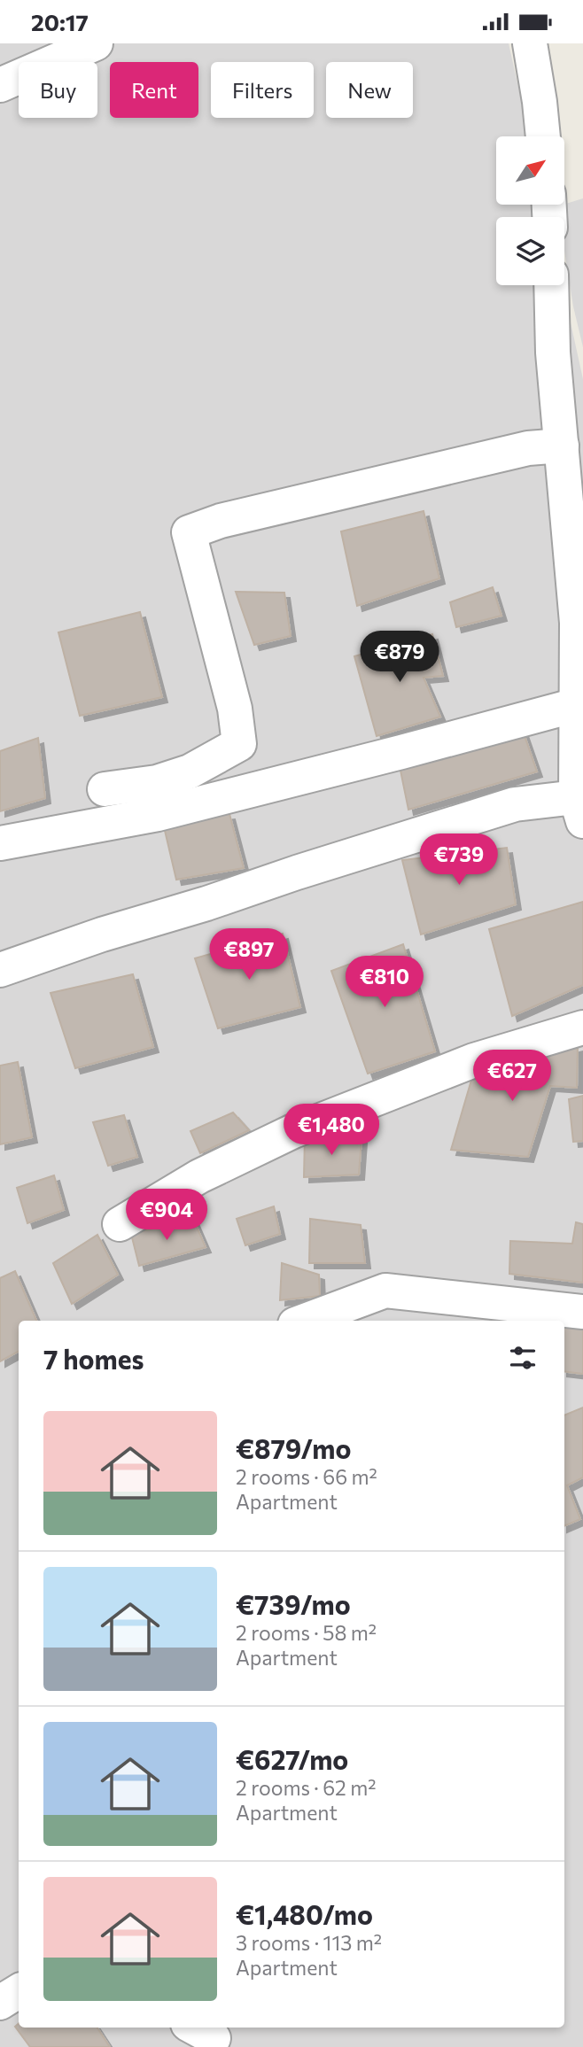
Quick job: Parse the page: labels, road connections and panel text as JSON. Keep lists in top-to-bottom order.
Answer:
{
  "north": "top right",
  "page": {
    "status": "20:17",
    "chip": [
      "Buy",
      "Rent",
      "Filters",
      "New"
    ],
    "price": [
      "€879",
      "€739",
      "€897",
      "€810",
      "€627",
      "€1,480",
      "€904"
    ],
    "heading": "7 homes",
    "list": [
      {
        "name": "€879/mo",
        "note": "2 rooms · 66 m² · Apartment"
      },
      {
        "name": "€739/mo",
        "note": "2 rooms · 58 m² · Apartment"
      },
      {
        "name": "€627/mo",
        "note": "2 rooms · 62 m² · Apartment"
      },
      {
        "name": "€1,480/mo",
        "note": "3 rooms · 113 m² · Apartment"
      }
    ]
  }
}
